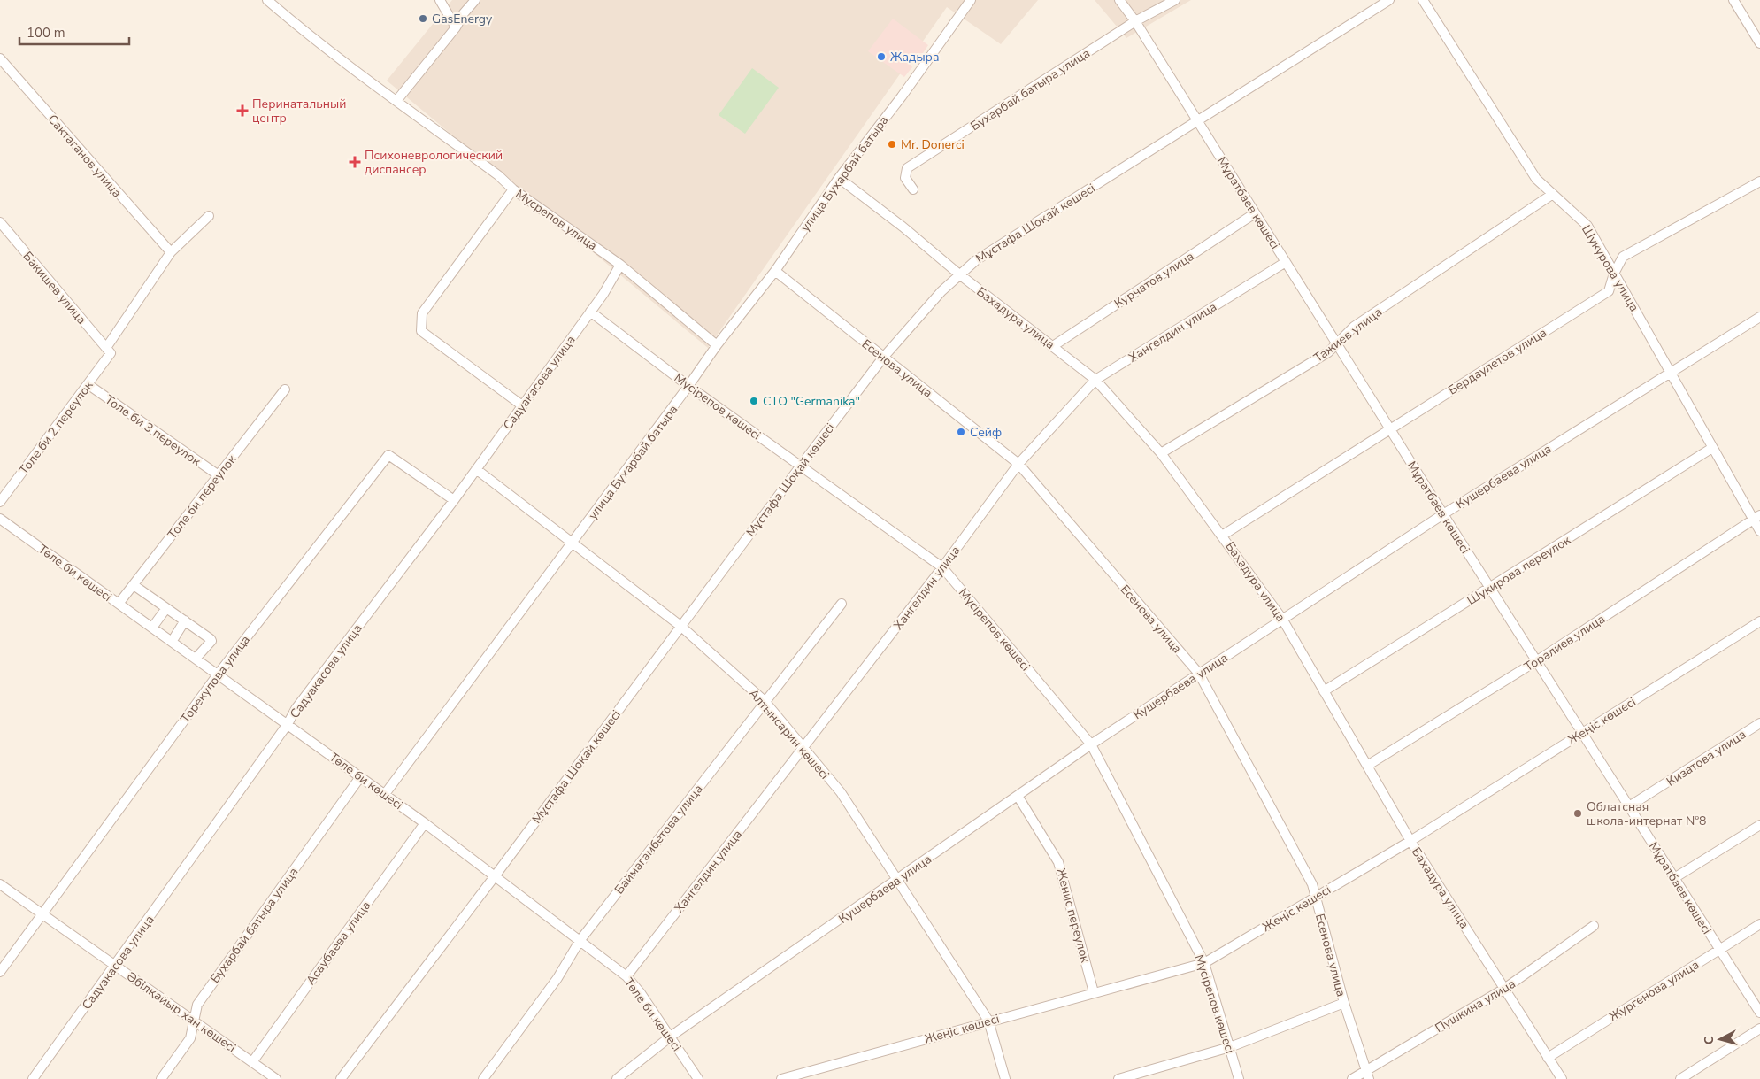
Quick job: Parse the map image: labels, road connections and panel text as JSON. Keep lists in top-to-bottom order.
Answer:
{
  "streets": {
    "street": [
      "Бухарбай батыра улица",
      "Сактаганов улица",
      "улица Бухарбай батыра",
      "Мұратбаев көшесі",
      "Мусрепов улица",
      "Мұстафа Шоқай көшесі",
      "Шукурова улица",
      "Курчатов улица",
      "Бакишев улица",
      "Бахадура улица",
      "Хангелдин улица",
      "Тажиев улица",
      "Бердаулетов улица",
      "Есенова улица",
      "Садуакасова улица",
      "Мүсірепов көшесі",
      "Толе би 2 переулок",
      "Толе би 3 переулок",
      "Кушербаева улица",
      "Толе би переулок",
      "Шукирова переулок",
      "Төле би көшесі",
      "Торалиев улица",
      "Торекулова улица",
      "Жеңіс көшесі",
      "Алтынсарин көшесі",
      "Кизатова улица",
      "Баймагамбетова улица",
      "Женис переулок",
      "Асаубаева улица",
      "Жургенова улица",
      "Пушкина улица",
      "Әбілқайыр хан көшесі"
    ]
  },
  "crossings": [
    ["Бухарбай батыра улица", "Мұратбаев көшесі"],
    ["Бухарбай батыра улица", "Төле би көшесі"],
    ["Бухарбай батыра улица", "Әбілқайыр хан көшесі"],
    ["Сактаганов улица", "Толе би 2 переулок"],
    ["улица Бухарбай батыра", "Мусрепов улица"],
    ["улица Бухарбай батыра", "Бахадура улица"],
    ["улица Бухарбай батыра", "Есенова улица"],
    ["улица Бухарбай батыра", "Мүсірепов көшесі"],
    ["улица Бухарбай батыра", "Төле би көшесі"],
    ["улица Бухарбай батыра", "Алтынсарин көшесі"],
    ["Мұратбаев көшесі", "Мұстафа Шоқай көшесі"],
    ["Мұратбаев көшесі", "Курчатов улица"],
    ["Мұратбаев көшесі", "Хангелдин улица"],
    ["Мұратбаев көшесі", "Тажиев улица"],
    ["Мұратбаев көшесі", "Бердаулетов улица"],
    ["Мұратбаев көшесі", "Кушербаева улица"],
    ["Мұратбаев көшесі", "Шукирова переулок"],
    ["Мұратбаев көшесі", "Торалиев улица"],
    ["Мұратбаев көшесі", "Жеңіс көшесі"],
    ["Мұратбаев көшесі", "Кизатова улица"],
    ["Мұратбаев көшесі", "Жургенова улица"],
    ["Мусрепов улица", "Садуакасова улица"],
    ["Мұстафа Шоқай көшесі", "Бахадура улица"],
    ["Мұстафа Шоқай көшесі", "Есенова улица"],
    ["Мұстафа Шоқай көшесі", "Мүсірепов көшесі"],
    ["Мұстафа Шоқай көшесі", "Төле би көшесі"],
    ["Мұстафа Шоқай көшесі", "Алтынсарин көшесі"],
    ["Шукурова улица", "Тажиев улица"],
    ["Шукурова улица", "Бердаулетов улица"],
    ["Шукурова улица", "Кушербаева улица"],
    ["Шукурова улица", "Шукирова переулок"],
    ["Шукурова улица", "Торалиев улица"],
    ["Курчатов улица", "Бахадура улица"],
    ["Бакишев улица", "Толе би 2 переулок"],
    ["Бахадура улица", "Хангелдин улица"],
    ["Бахадура улица", "Тажиев улица"],
    ["Бахадура улица", "Бердаулетов улица"],
    ["Бахадура улица", "Кушербаева улица"],
    ["Бахадура улица", "Шукирова переулок"],
    ["Бахадура улица", "Торалиев улица"],
    ["Бахадура улица", "Жеңіс көшесі"],
    ["Бахадура улица", "Жургенова улица"],
    ["Бахадура улица", "Пушкина улица"],
    ["Хангелдин улица", "Есенова улица"],
    ["Хангелдин улица", "Мүсірепов көшесі"],
    ["Хангелдин улица", "Төле би көшесі"],
    ["Хангелдин улица", "Алтынсарин көшесі"],
    ["Есенова улица", "Кушербаева улица"],
    ["Есенова улица", "Жеңіс көшесі"],
    ["Есенова улица", "Пушкина улица"],
    ["Садуакасова улица", "Мүсірепов көшесі"],
    ["Садуакасова улица", "Төле би көшесі"],
    ["Садуакасова улица", "Торекулова улица"],
    ["Садуакасова улица", "Алтынсарин көшесі"],
    ["Садуакасова улица", "Әбілқайыр хан көшесі"],
    ["Мүсірепов көшесі", "Кушербаева улица"],
    ["Мүсірепов көшесі", "Жеңіс көшесі"],
    ["Толе би 2 переулок", "Толе би 3 переулок"],
    ["Толе би 3 переулок", "Толе би переулок"],
    ["Кушербаева улица", "Төле би көшесі"],
    ["Кушербаева улица", "Алтынсарин көшесі"],
    ["Кушербаева улица", "Женис переулок"],
    ["Толе би переулок", "Төле би көшесі"],
    ["Төле би көшесі", "Торекулова улица"],
    ["Төле би көшесі", "Баймагамбетова улица"],
    ["Төле би көшесі", "Асаубаева улица"],
    ["Торекулова улица", "Әбілқайыр хан көшесі"],
    ["Жеңіс көшесі", "Алтынсарин көшесі"],
    ["Жеңіс көшесі", "Женис переулок"],
    ["Алтынсарин көшесі", "Баймагамбетова улица"],
    ["Асаубаева улица", "Әбілқайыр хан көшесі"]
  ],
  "places": {
    "other": [
      "GasEnergy",
      "Жадыра",
      "Mr. Donerci",
      "СТО \"Germanika\"",
      "Сейф",
      "Облатсная школа-интернат №8"
    ],
    "health": ["Перинатальный центр", "Психоневрологический диспансер"]
  },
  "scale_bar": "100 m",
  "north": "left"
}
